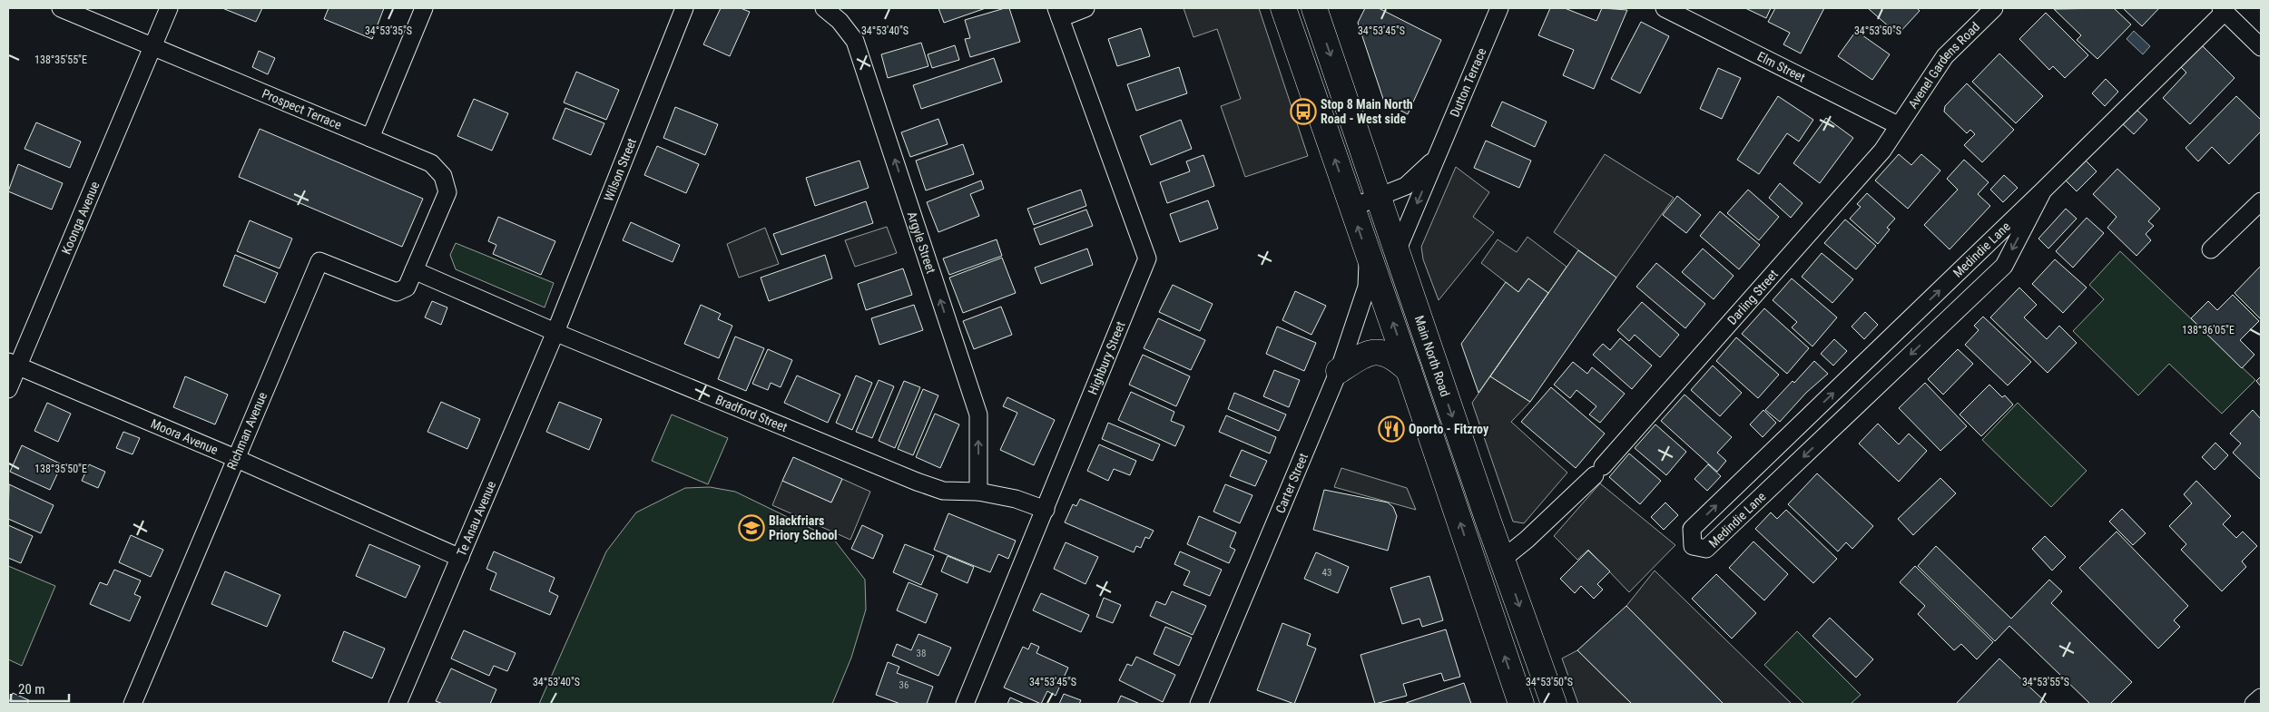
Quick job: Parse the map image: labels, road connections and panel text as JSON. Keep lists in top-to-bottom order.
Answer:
{
  "streets": {
    "highway": ["Main North Road"],
    "street": [
      "Avenel Gardens Road",
      "Elm Street",
      "Dutton Terrace",
      "Prospect Terrace",
      "Wilson Street",
      "Koonga Avenue",
      "Argyle Street",
      "Medindie Lane",
      "Darling Street",
      "Highbury Street",
      "Bradford Street",
      "Richman Avenue",
      "Moora Avenue",
      "Carter Street",
      "Te Anau Avenue"
    ]
  },
  "crossings": [
    ["Avenel Gardens Road", "Elm Street"],
    ["Avenel Gardens Road", "Darling Street"],
    ["Elm Street", "Darling Street"],
    ["Dutton Terrace", "Main North Road"],
    ["Prospect Terrace", "Koonga Avenue"],
    ["Prospect Terrace", "Bradford Street"],
    ["Prospect Terrace", "Richman Avenue"],
    ["Wilson Street", "Bradford Street"],
    ["Wilson Street", "Te Anau Avenue"],
    ["Koonga Avenue", "Moora Avenue"],
    ["Argyle Street", "Bradford Street"],
    ["Darling Street", "Main North Road"],
    ["Highbury Street", "Bradford Street"],
    ["Bradford Street", "Richman Avenue"],
    ["Bradford Street", "Te Anau Avenue"],
    ["Richman Avenue", "Moora Avenue"],
    ["Moora Avenue", "Te Anau Avenue"]
  ],
  "one_way": ["Argyle Street"],
  "places": {
    "bus stop": ["Stop 8 Main North Road - West side"],
    "restaurant": ["Oporto - Fitzroy"],
    "school or university": ["Blackfriars Priory School"]
  },
  "house_numbers": ["43", "38", "36"],
  "scale_bar": "20 m",
  "coordinates": [
    "34°53'35\"S",
    "34°53'40\"S",
    "34°53'45\"S",
    "34°53'50\"S",
    "138°35'55\"E",
    "138°36'05\"E",
    "138°35'50\"E",
    "34°53'55\"S"
  ]
}
